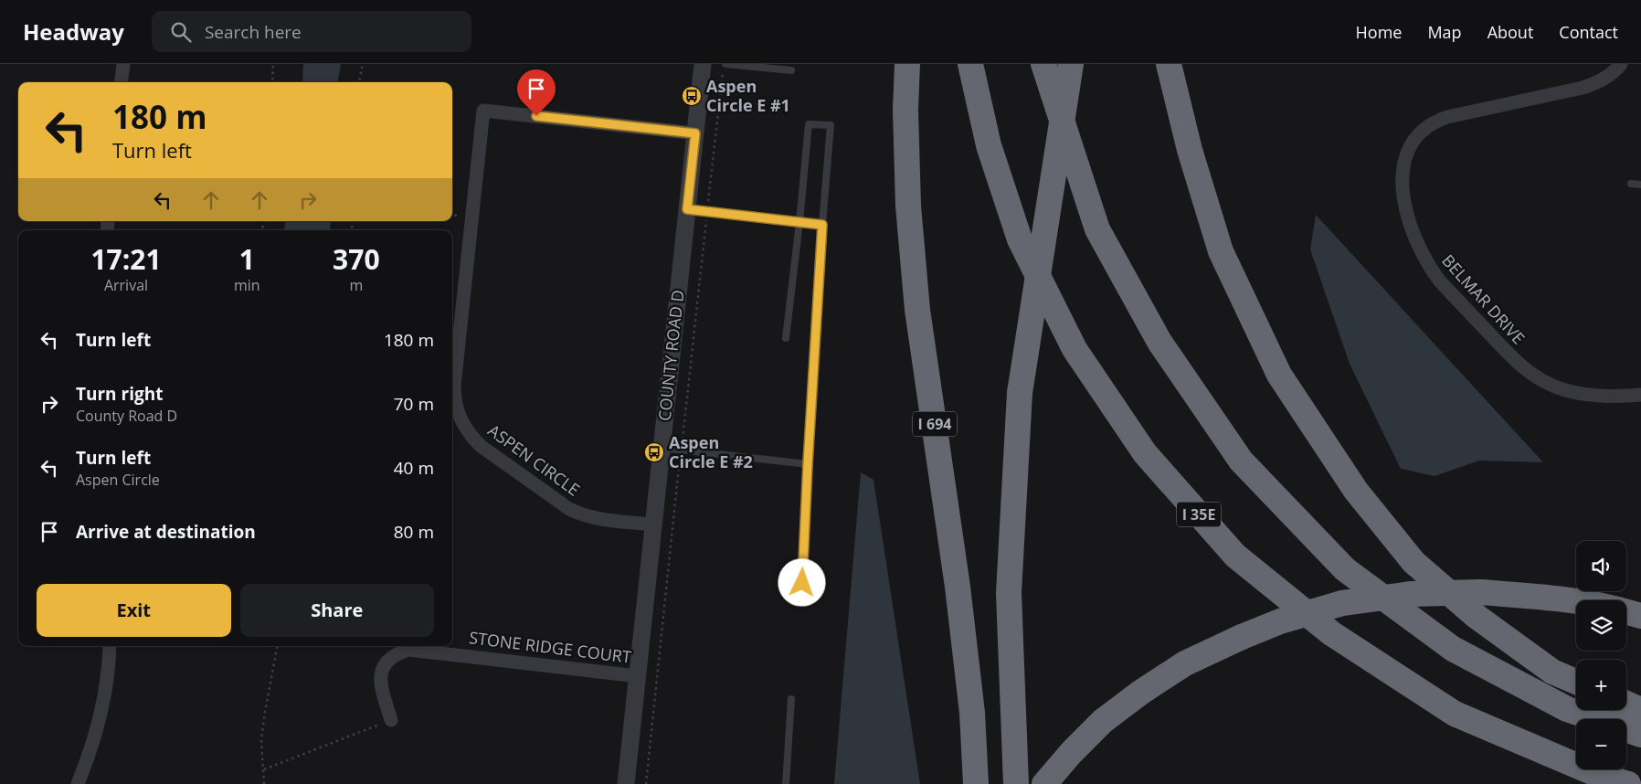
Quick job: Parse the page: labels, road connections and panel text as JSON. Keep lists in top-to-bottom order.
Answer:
{
  "streets": {
    "highway": ["I 694", "I 35E"],
    "street": [
      "BELMAR DRIVE",
      "COUNTY ROAD D",
      "ASPEN CIRCLE",
      "STONE RIDGE COURT"
    ]
  },
  "crossings": [
    ["COUNTY ROAD D", "ASPEN CIRCLE"],
    ["COUNTY ROAD D", "STONE RIDGE COURT"]
  ],
  "places": {
    "bus stop": ["Aspen Circle E #1", "Aspen Circle E #2"]
  },
  "page": {
    "header": "Headway",
    "search": "Search here",
    "nav": [
      "Home",
      "Map",
      "About",
      "Contact"
    ],
    "turn": ["180 m", "Turn left"],
    "eta": [
      "17:21",
      "Arrival",
      "1",
      "min",
      "370",
      "m"
    ],
    "list": [
      {
        "name": "Turn left",
        "value": "180 m"
      },
      {
        "name": "Turn right",
        "note": "County Road D",
        "value": "70 m"
      },
      {
        "name": "Turn left",
        "note": "Aspen Circle",
        "value": "40 m"
      },
      {
        "name": "Arrive at destination",
        "value": "80 m"
      }
    ],
    "map_buttons": ["+", "−"],
    "buttons": ["Exit", "Share"]
  }
}
